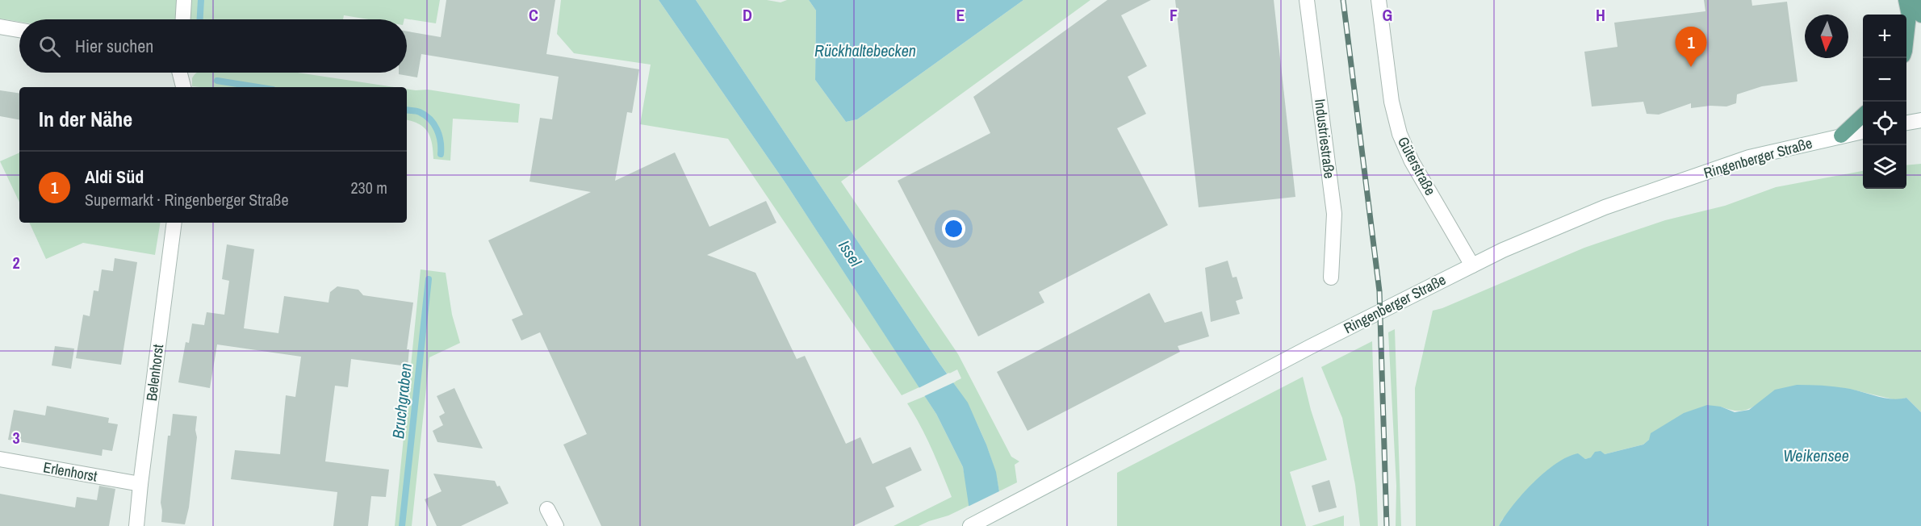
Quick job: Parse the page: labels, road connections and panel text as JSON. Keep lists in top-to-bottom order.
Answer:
{
  "streets": {
    "main road": ["Ringenberger Straße"],
    "street": [
      "Industriestraße",
      "Güterstraße",
      "Belenhorst",
      "Erlenhorst"
    ]
  },
  "crossings": [
    ["Ringenberger Straße", "Güterstraße"],
    ["Belenhorst", "Erlenhorst"]
  ],
  "water": [
    "Rückhaltebecken",
    "Issel",
    "Bruchgraben",
    "Weikensee"
  ],
  "north": "bottom",
  "page": {
    "map_buttons": ["+", "−"],
    "search": "Hier suchen",
    "pins": "1",
    "heading": "In der Nähe",
    "list": [
      {
        "mark": "1",
        "name": "Aldi Süd",
        "note": "Supermarkt · Ringenberger Straße",
        "value": "230 m"
      }
    ]
  },
  "grid": {
    "columns": [
      "C",
      "D",
      "E",
      "F",
      "G",
      "H"
    ],
    "rows": ["2", "3"]
  }
}
